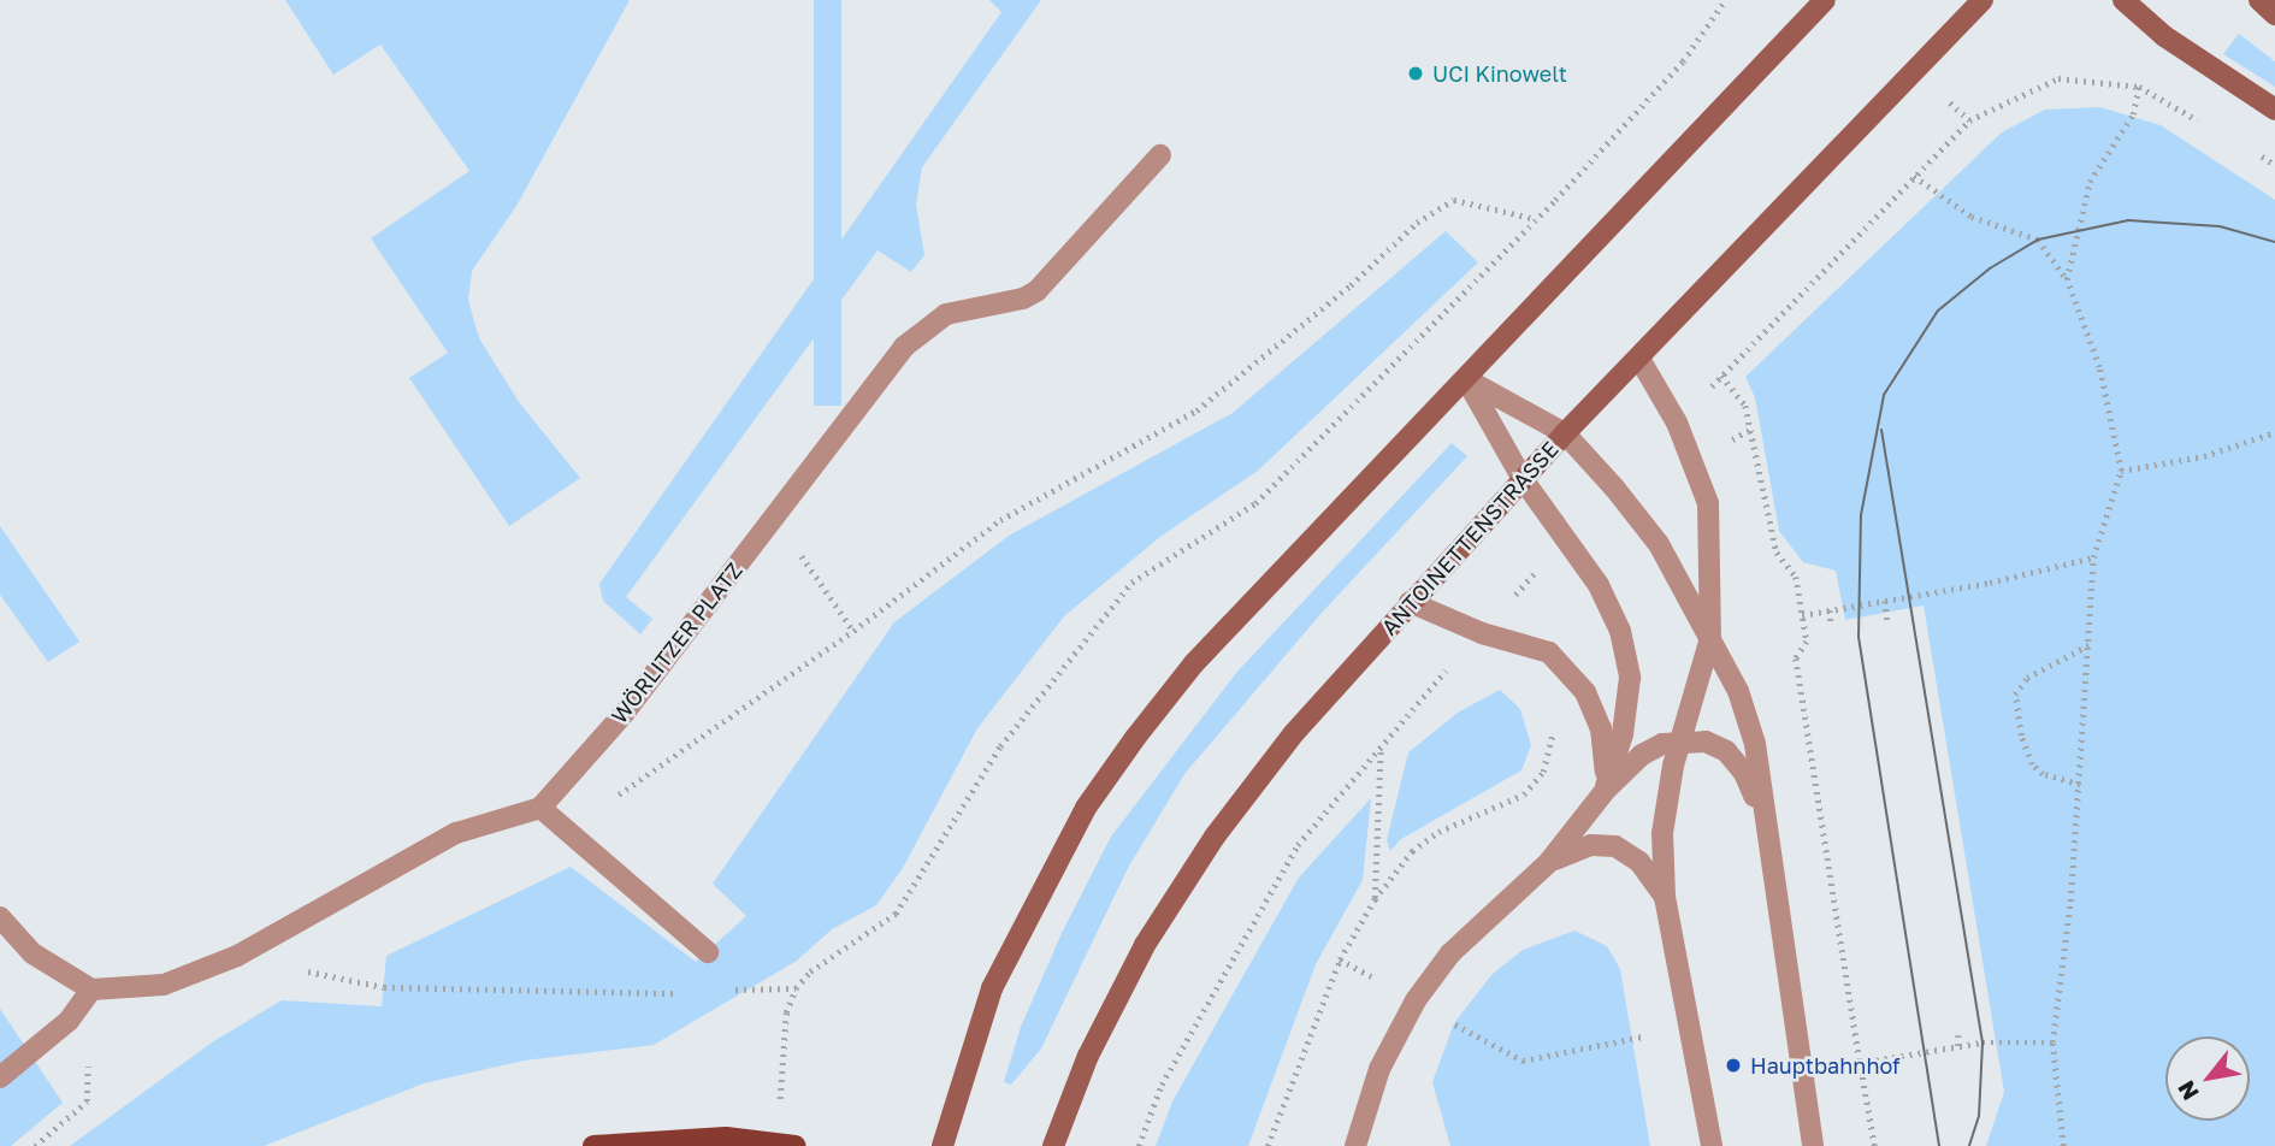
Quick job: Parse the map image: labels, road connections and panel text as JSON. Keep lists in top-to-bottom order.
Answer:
{
  "streets": {
    "main road": ["ANTOINETTENSTRASSE"],
    "street": ["WÖRLITZER PLATZ"]
  },
  "places": ["UCI Kinowelt", "Hauptbahnhof"],
  "north": "bottom left"
}
